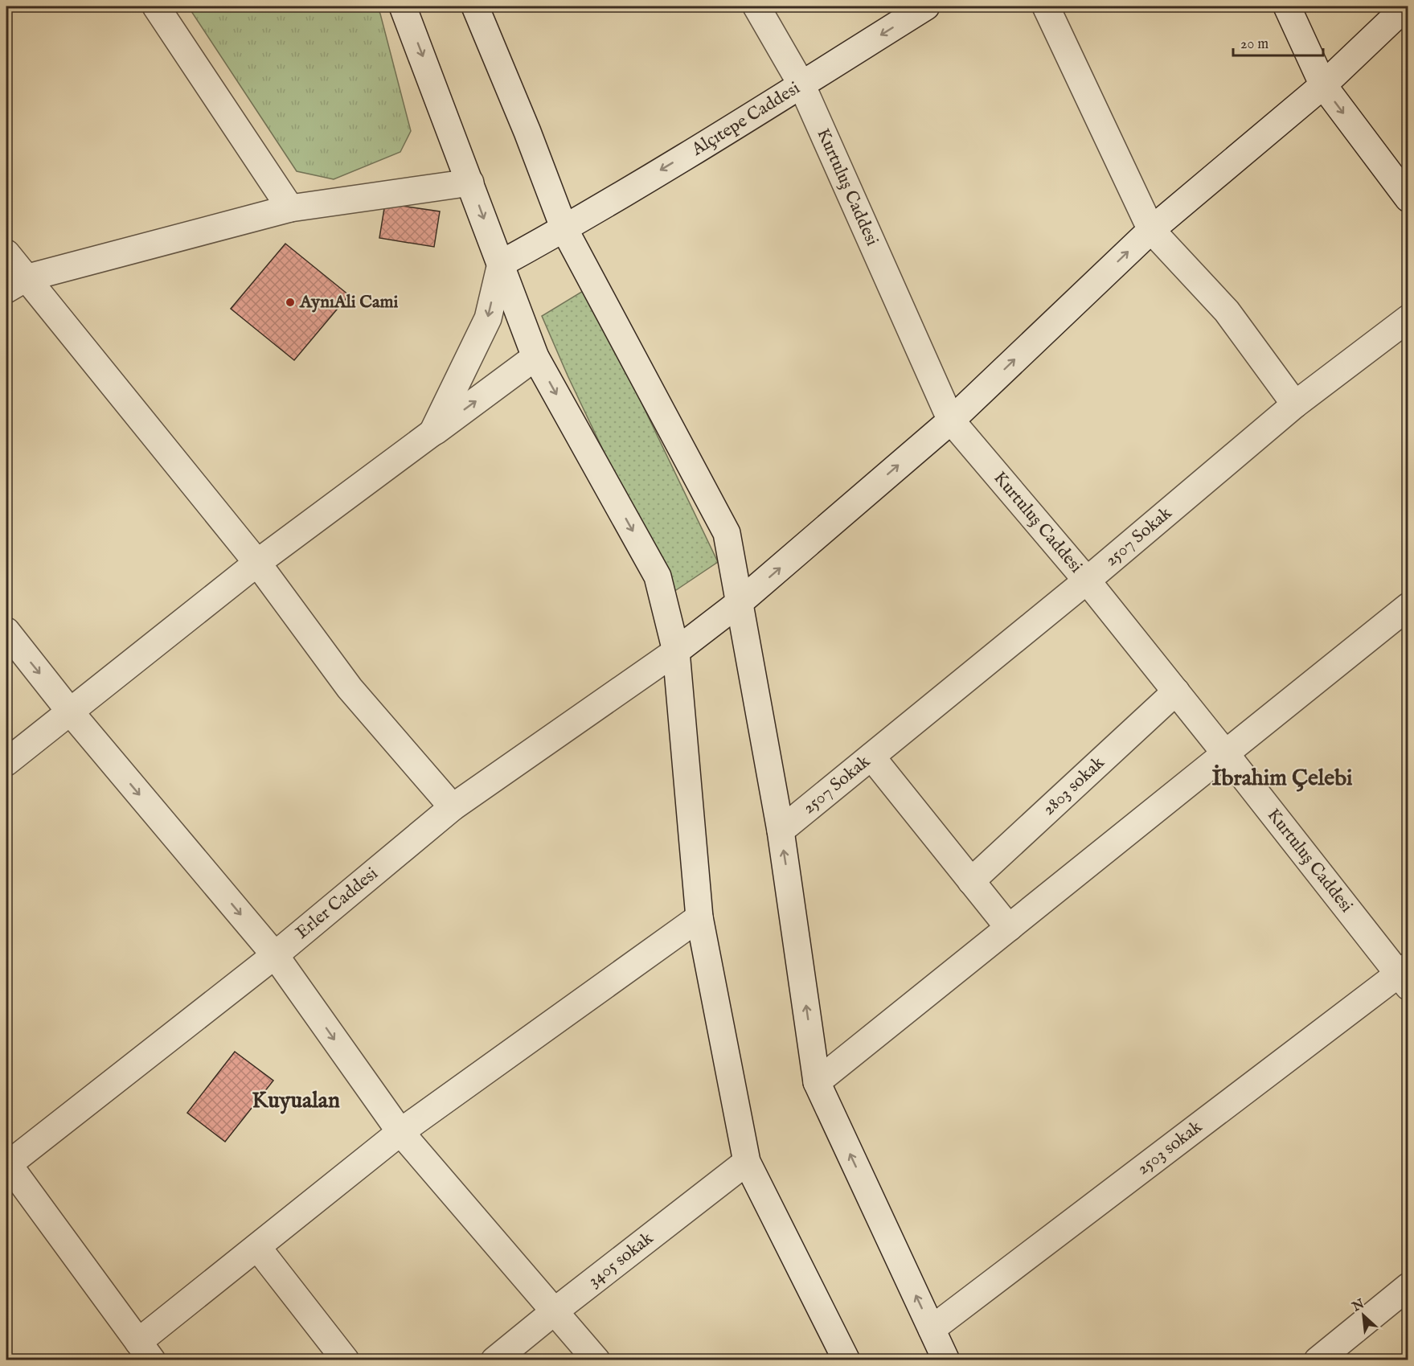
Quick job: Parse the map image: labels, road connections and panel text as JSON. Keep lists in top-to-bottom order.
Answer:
{
  "streets": {
    "street": [
      "Alçıtepe Caddesi",
      "Kurtuluş Caddesi",
      "2507 Sokak",
      "2803 sokak",
      "Erler Caddesi",
      "2503 sokak",
      "3405 sokak"
    ]
  },
  "crossings": [
    ["Alçıtepe Caddesi", "Kurtuluş Caddesi"],
    ["Kurtuluş Caddesi", "2507 Sokak"],
    ["Kurtuluş Caddesi", "2803 sokak"],
    ["Kurtuluş Caddesi", "Erler Caddesi"],
    ["Kurtuluş Caddesi", "2503 sokak"]
  ],
  "one_way": ["Alçıtepe Caddesi"],
  "districts": ["İbrahim Çelebi", "Kuyualan"],
  "places": ["AynıAli Cami"],
  "scale_bar": "20 m",
  "north": "top left"
}
